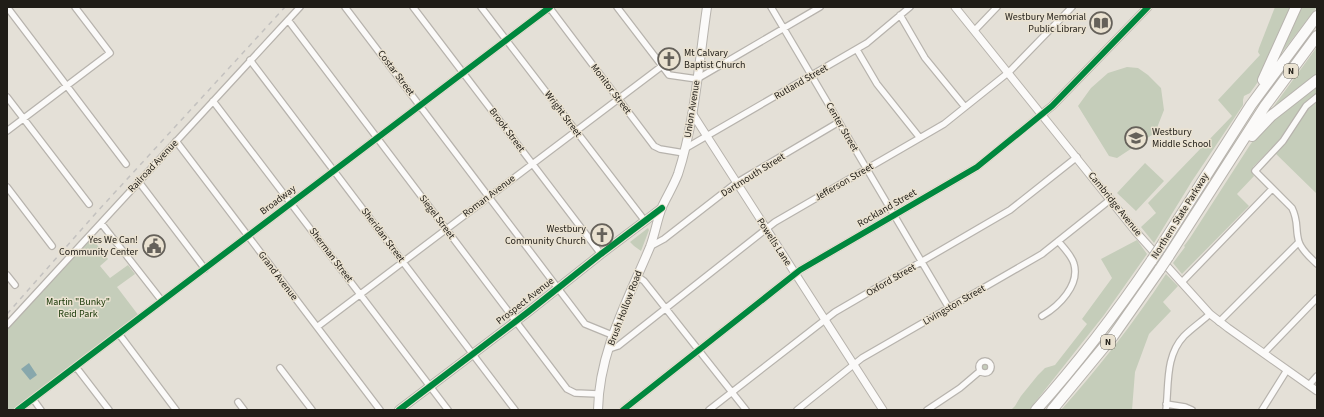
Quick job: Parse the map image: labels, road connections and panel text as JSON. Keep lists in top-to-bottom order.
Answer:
{
  "streets": {
    "highway": ["N", "Northern State Parkway"],
    "main road": ["Union Avenue", "Prospect Avenue", "Brush Hollow Road"],
    "street": [
      "Costar Street",
      "Rutland Street",
      "Monitor Street",
      "Wright Street",
      "Center Street",
      "Brook Street",
      "Railroad Avenue",
      "Dartmouth Street",
      "Jefferson Street",
      "Roman Avenue",
      "Broadway",
      "Cambridge Avenue",
      "Rockland Street",
      "Siegel Street",
      "Sheridan Street",
      "Powells Lane",
      "Sherman Street",
      "Grand Avenue",
      "Oxford Street",
      "Livingston Street"
    ]
  },
  "crossings": [
    ["Costar Street", "Roman Avenue"],
    ["Costar Street", "Broadway"],
    ["Costar Street", "Prospect Avenue"],
    ["Costar Street", "Brush Hollow Road"],
    ["Rutland Street", "Monitor Street"],
    ["Rutland Street", "Union Avenue"],
    ["Rutland Street", "Center Street"],
    ["Rutland Street", "Powells Lane"],
    ["Monitor Street", "Union Avenue"],
    ["Monitor Street", "Roman Avenue"],
    ["Monitor Street", "Broadway"],
    ["Union Avenue", "Powells Lane"],
    ["Union Avenue", "Prospect Avenue"],
    ["Union Avenue", "Brush Hollow Road"],
    ["Wright Street", "Roman Avenue"],
    ["Wright Street", "Broadway"],
    ["Wright Street", "Prospect Avenue"],
    ["Center Street", "Dartmouth Street"],
    ["Center Street", "Jefferson Street"],
    ["Center Street", "Rockland Street"],
    ["Center Street", "Oxford Street"],
    ["Center Street", "Livingston Street"],
    ["Brook Street", "Roman Avenue"],
    ["Brook Street", "Broadway"],
    ["Brook Street", "Prospect Avenue"],
    ["Railroad Avenue", "Siegel Street"],
    ["Railroad Avenue", "Sheridan Street"],
    ["Railroad Avenue", "Sherman Street"],
    ["Railroad Avenue", "Grand Avenue"],
    ["Dartmouth Street", "Powells Lane"],
    ["Dartmouth Street", "Brush Hollow Road"],
    ["Jefferson Street", "Cambridge Avenue"],
    ["Jefferson Street", "Powells Lane"],
    ["Jefferson Street", "Brush Hollow Road"],
    ["Roman Avenue", "Siegel Street"],
    ["Roman Avenue", "Sheridan Street"],
    ["Roman Avenue", "Sherman Street"],
    ["Roman Avenue", "Grand Avenue"],
    ["Broadway", "Siegel Street"],
    ["Broadway", "Sheridan Street"],
    ["Broadway", "Sherman Street"],
    ["Broadway", "Grand Avenue"],
    ["Cambridge Avenue", "Rockland Street"],
    ["Cambridge Avenue", "Oxford Street"],
    ["Cambridge Avenue", "Livingston Street"],
    ["Rockland Street", "Powells Lane"],
    ["Siegel Street", "Prospect Avenue"],
    ["Siegel Street", "Brush Hollow Road"],
    ["Sheridan Street", "Prospect Avenue"],
    ["Powells Lane", "Oxford Street"],
    ["Powells Lane", "Livingston Street"],
    ["Sherman Street", "Prospect Avenue"],
    ["Prospect Avenue", "Brush Hollow Road"]
  ],
  "parks": ["Martin \"Bunky\" Reid Park"],
  "places": {
    "library": ["Westbury Memorial Public Library"],
    "church": ["Mt Calvary Baptist Church", "Westbury Community Church"],
    "school or university": ["Westbury Middle School"],
    "public building": ["Yes We Can! Community Center"]
  }
}
